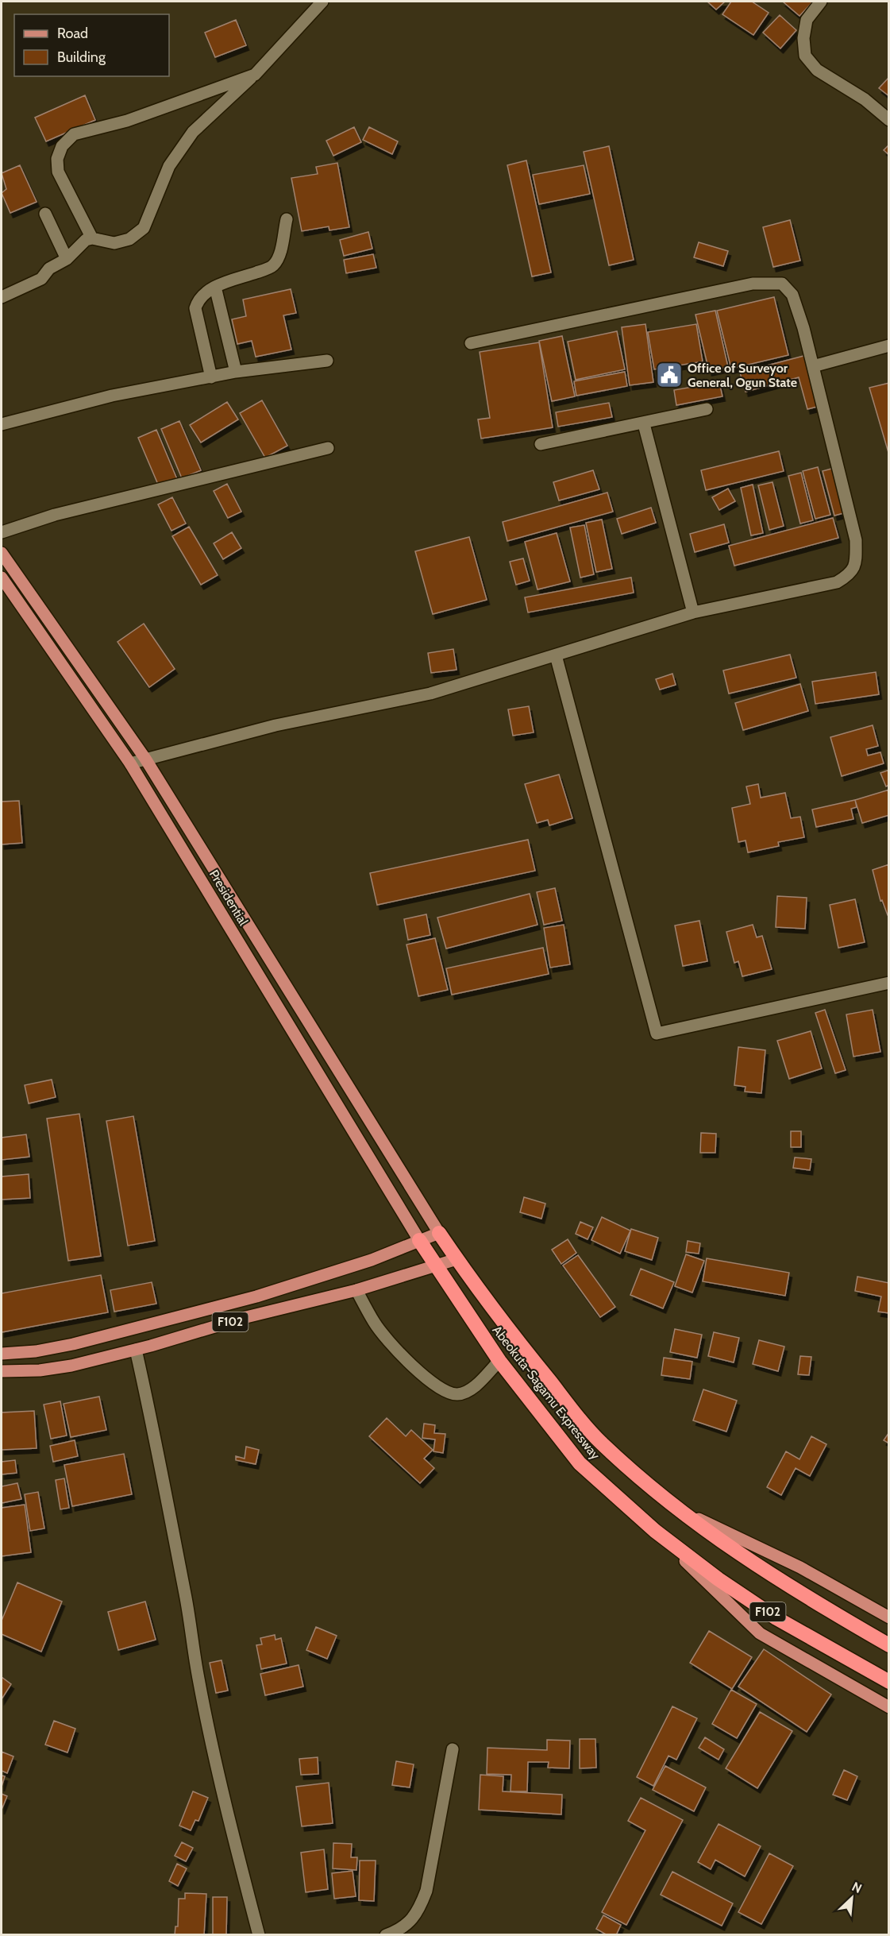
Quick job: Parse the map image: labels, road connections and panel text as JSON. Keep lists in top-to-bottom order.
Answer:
{
  "streets": {
    "highway": ["F102", "Abeokuta-Sagamu Expressway"],
    "main road": ["Presidential"]
  },
  "crossings": [
    ["Presidential", "F102"],
    ["Presidential", "Abeokuta-Sagamu Expressway"],
    ["F102", "Abeokuta-Sagamu Expressway"]
  ],
  "places": {
    "public building": ["Office of Surveyor General, Ogun State"]
  },
  "legend": ["Road", "Building"],
  "north": "top right"
}
